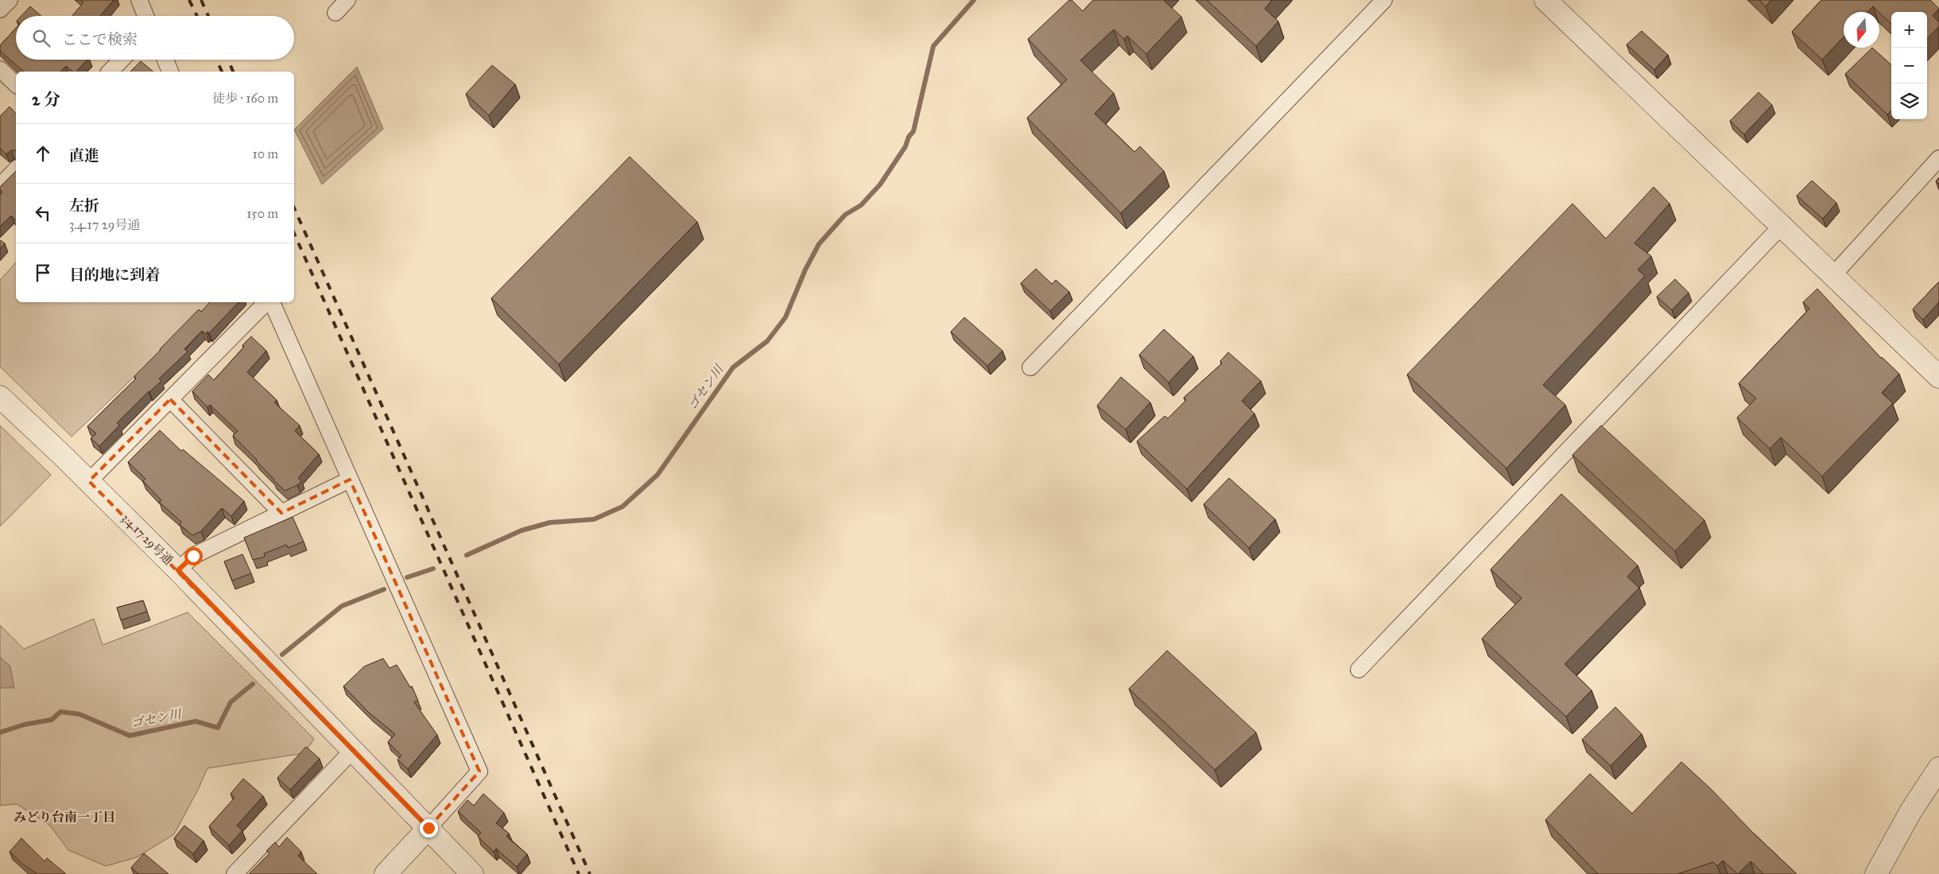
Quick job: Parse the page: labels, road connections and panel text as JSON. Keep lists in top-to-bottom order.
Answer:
{
  "streets": {
    "street": ["3.4.17 29号通"]
  },
  "districts": ["みどり台南一丁目"],
  "water": ["ゴセン川"],
  "north": "bottom",
  "page": {
    "map_buttons": ["+", "−"],
    "search": "ここで検索",
    "heading": ["2 分", "徒歩 · 160 m"],
    "list": [
      ["直進", "10 m"],
      ["左折", "3.4.17 29号通", "150 m"],
      "目的地に到着"
    ]
  }
}
